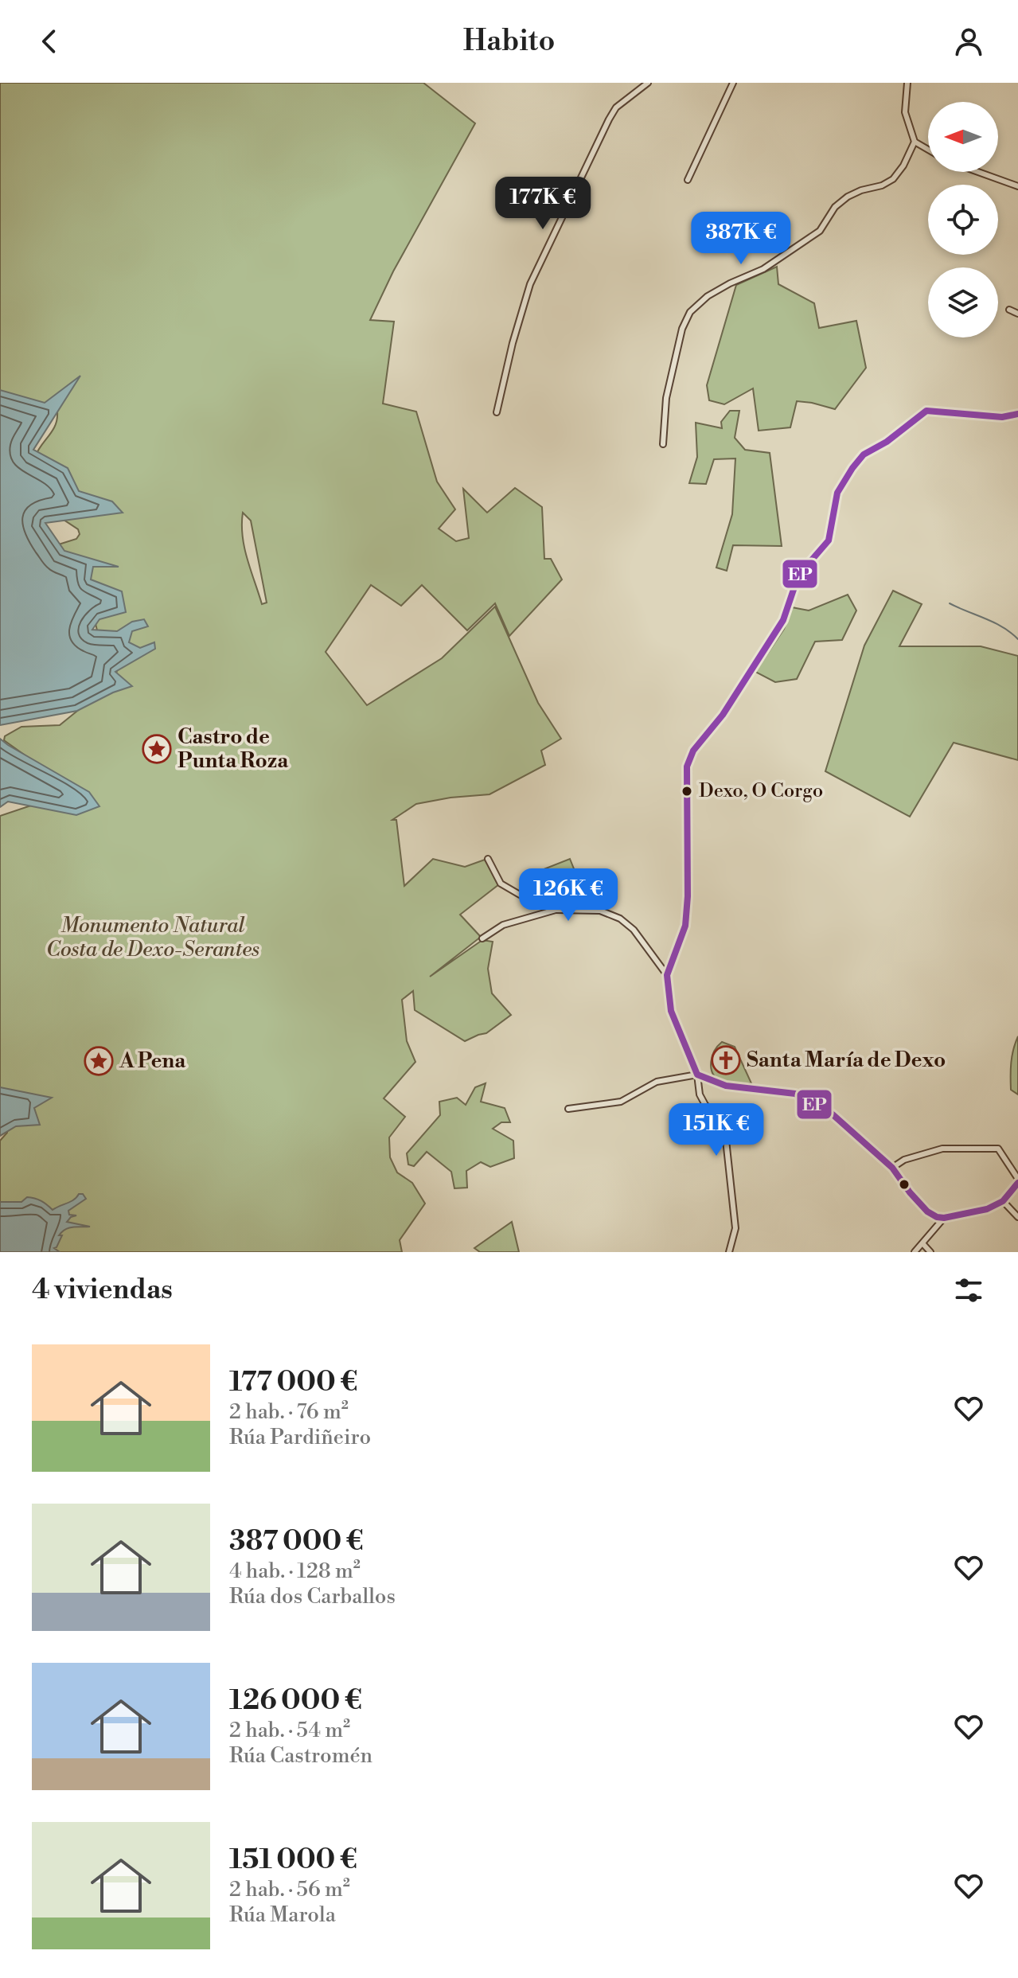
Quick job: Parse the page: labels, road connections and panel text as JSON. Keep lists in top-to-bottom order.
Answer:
{
  "parks": ["Monumento Natural Costa de Dexo-Serantes"],
  "places": {
    "place": ["Castro de Punta Roza", "A Pena"],
    "other": ["Dexo, O Corgo"],
    "church": ["Santa María de Dexo"]
  },
  "lines": ["transit line EP"],
  "north": "left",
  "page": {
    "header": "Habito",
    "price": [
      "177K €",
      "387K €",
      "126K €",
      "151K €"
    ],
    "heading": "4 viviendas",
    "list": [
      {
        "name": "177 000 €",
        "note": "2 hab. · 76 m² · Rúa Pardiñeiro"
      },
      {
        "name": "387 000 €",
        "note": "4 hab. · 128 m² · Rúa dos Carballos"
      },
      {
        "name": "126 000 €",
        "note": "2 hab. · 54 m² · Rúa Castromén"
      },
      {
        "name": "151 000 €",
        "note": "2 hab. · 56 m² · Rúa Marola"
      }
    ]
  }
}
